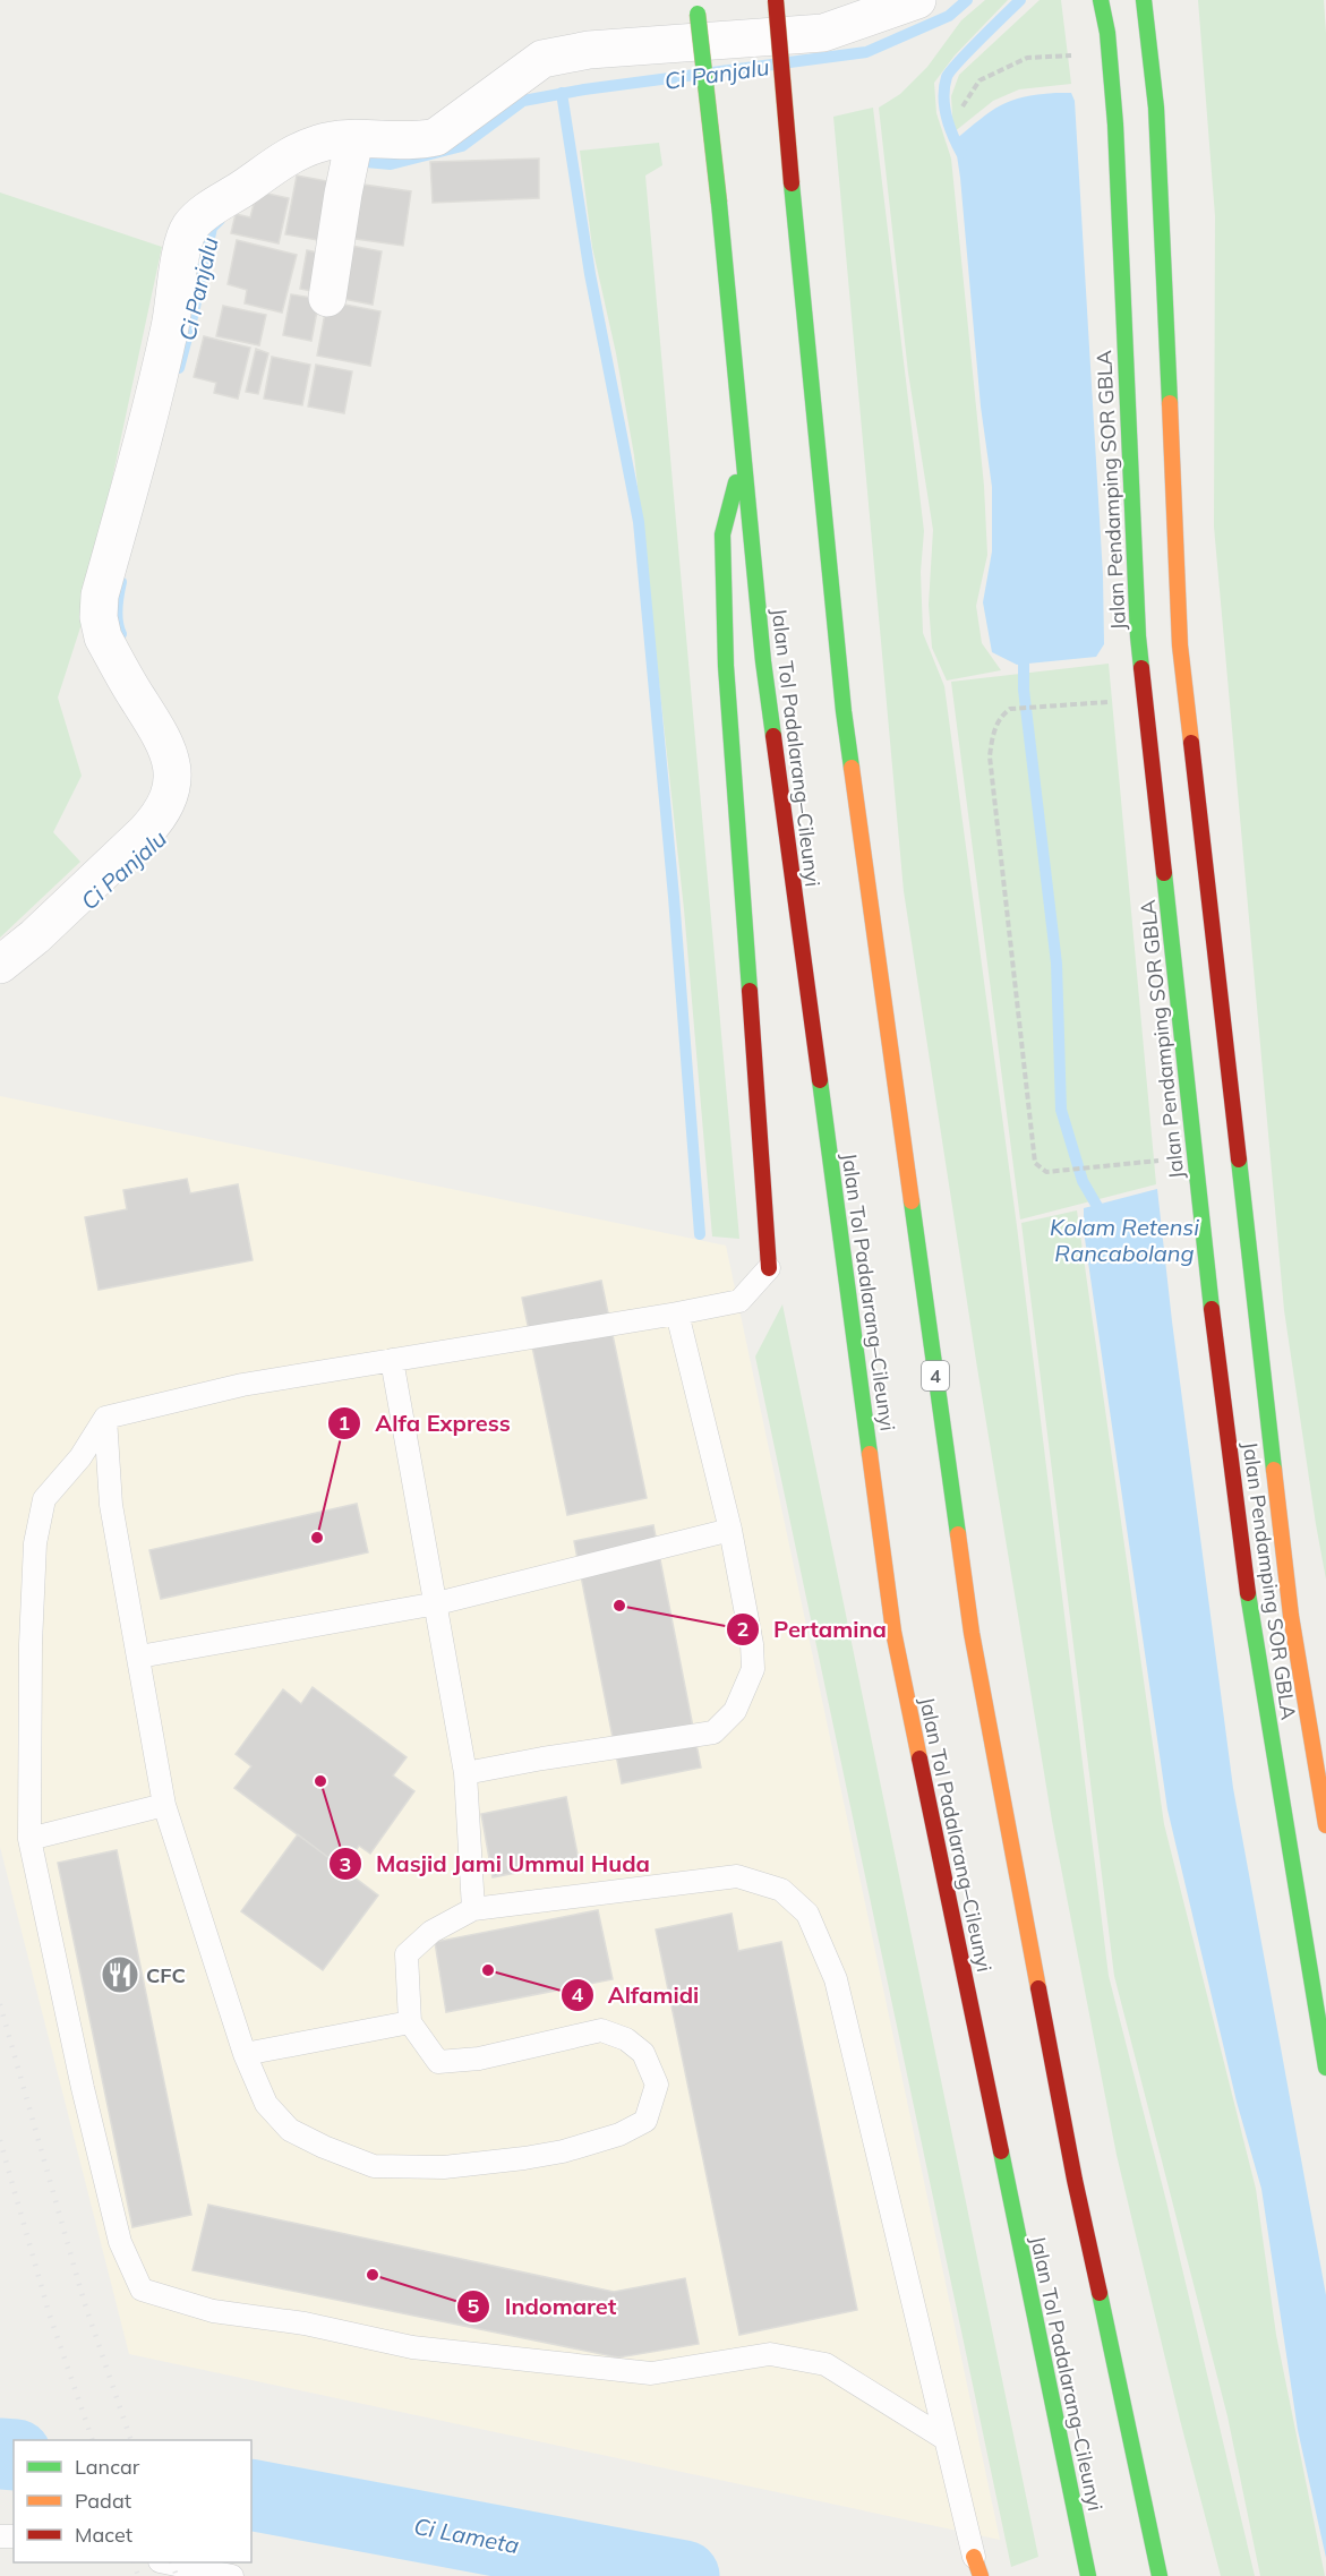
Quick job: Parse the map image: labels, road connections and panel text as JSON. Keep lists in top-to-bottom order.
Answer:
{
  "streets": {
    "main road": ["Jalan Pendamping SOR GBLA", "Jalan Tol Padalarang–Cileunyi", "4"]
  },
  "water": ["Ci Panjalu", "Kolam Retensi Rancabolang", "Ci Lameta"],
  "places": {
    "other": [
      "Alfa Express",
      "Pertamina",
      "Masjid Jami Ummul Huda",
      "Alfamidi",
      "Indomaret"
    ],
    "restaurant": ["CFC"]
  },
  "legend": ["Lancar", "Padat", "Macet"]
}
